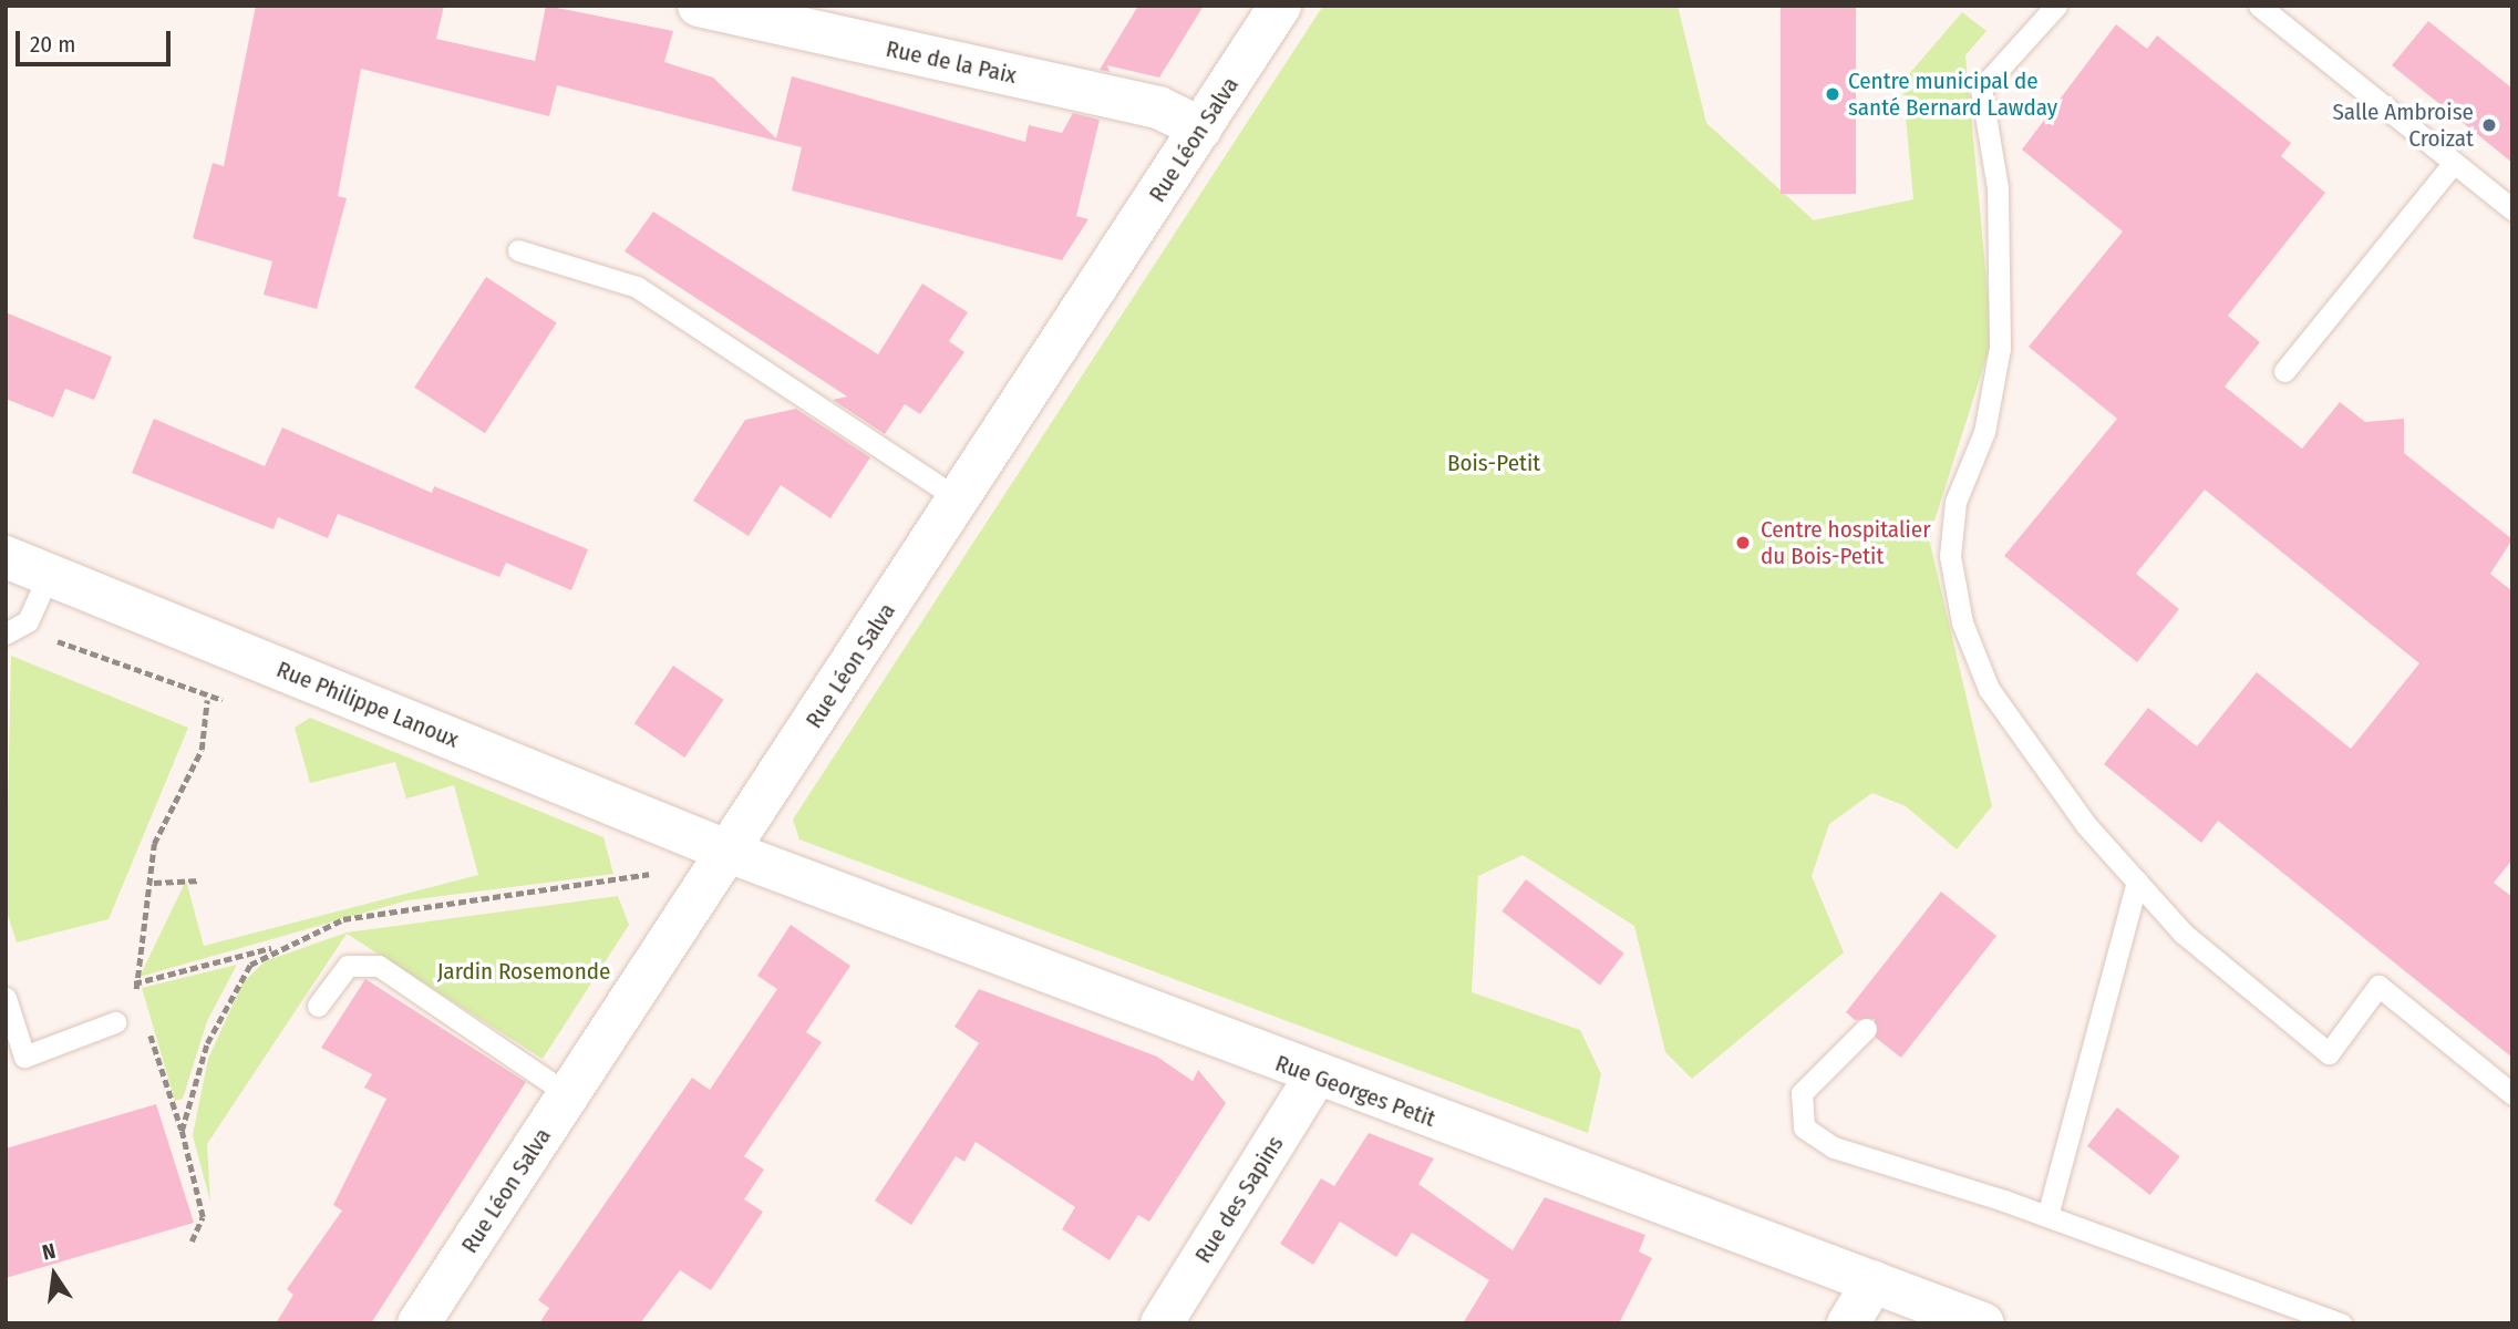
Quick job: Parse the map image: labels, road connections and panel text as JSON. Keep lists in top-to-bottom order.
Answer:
{
  "streets": {
    "street": [
      "Rue de la Paix",
      "Rue Léon Salva",
      "Rue Philippe Lanoux",
      "Rue Georges Petit",
      "Rue des Sapins"
    ]
  },
  "crossings": [
    ["Rue de la Paix", "Rue Léon Salva"],
    ["Rue Léon Salva", "Rue Philippe Lanoux"],
    ["Rue Léon Salva", "Rue Georges Petit"],
    ["Rue Philippe Lanoux", "Rue Georges Petit"],
    ["Rue Georges Petit", "Rue des Sapins"]
  ],
  "parks": ["Bois-Petit", "Jardin Rosemonde"],
  "places": ["Centre municipal de santé Bernard Lawday", "Salle Ambroise Croizat", "Centre hospitalier du Bois-Petit"],
  "scale_bar": "20 m",
  "north": "top"
}
